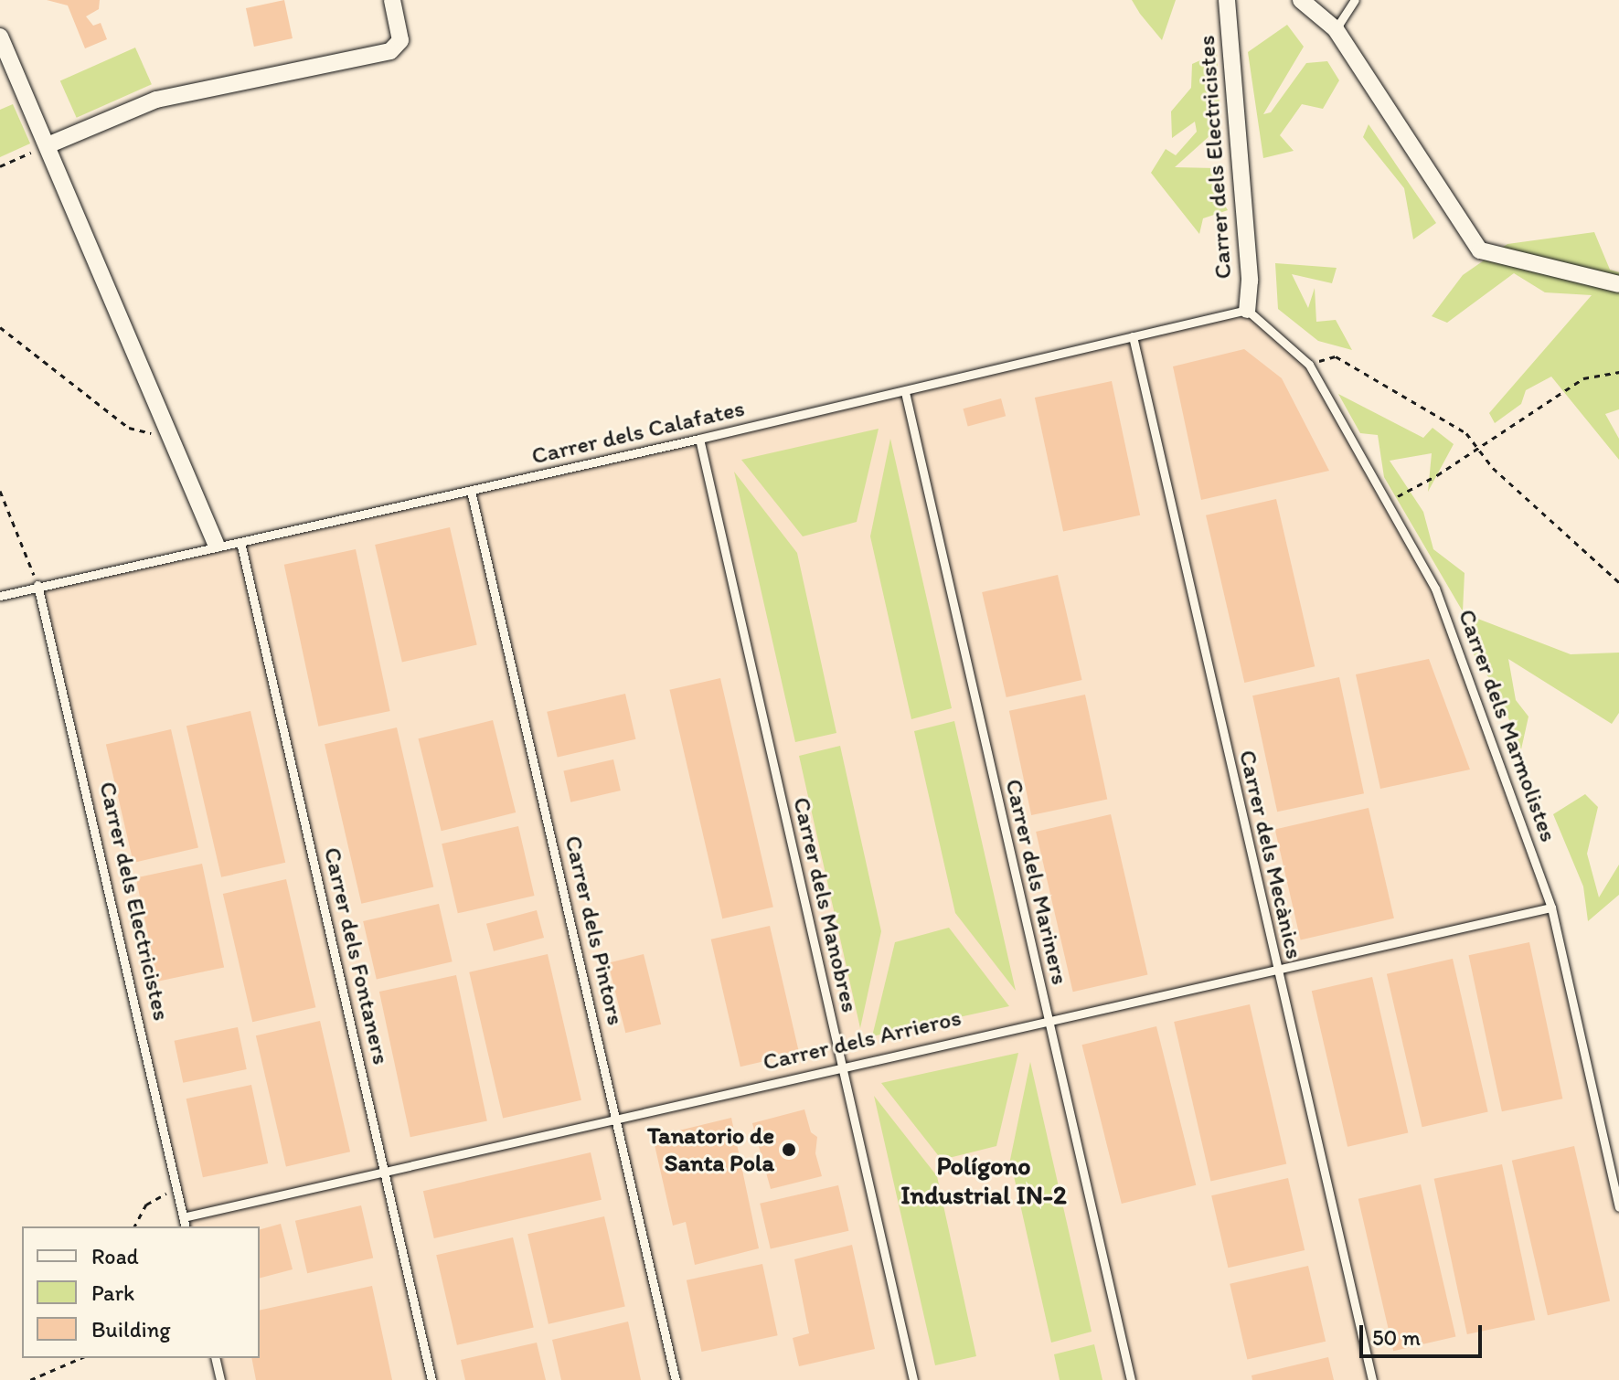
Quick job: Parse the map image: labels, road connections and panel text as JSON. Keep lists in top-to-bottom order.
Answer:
{
  "streets": {
    "street": ["Carrer dels Electricistes"],
    "lane": [
      "Carrer dels Calafates",
      "Carrer dels Marmolistes",
      "Carrer dels Mecànics",
      "Carrer dels Mariners",
      "Carrer dels Manobres",
      "Carrer dels Pintors",
      "Carrer dels Fontaners",
      "Carrer dels Arrieros"
    ]
  },
  "crossings": [
    ["Carrer dels Electricistes", "Carrer dels Calafates"],
    ["Carrer dels Electricistes", "Carrer dels Marmolistes"],
    ["Carrer dels Electricistes", "Carrer dels Arrieros"],
    ["Carrer dels Calafates", "Carrer dels Marmolistes"],
    ["Carrer dels Calafates", "Carrer dels Mecànics"],
    ["Carrer dels Calafates", "Carrer dels Mariners"],
    ["Carrer dels Calafates", "Carrer dels Manobres"],
    ["Carrer dels Calafates", "Carrer dels Pintors"],
    ["Carrer dels Calafates", "Carrer dels Fontaners"],
    ["Carrer dels Marmolistes", "Carrer dels Arrieros"],
    ["Carrer dels Mecànics", "Carrer dels Arrieros"],
    ["Carrer dels Mariners", "Carrer dels Arrieros"],
    ["Carrer dels Manobres", "Carrer dels Arrieros"],
    ["Carrer dels Pintors", "Carrer dels Arrieros"],
    ["Carrer dels Fontaners", "Carrer dels Arrieros"]
  ],
  "districts": ["Polígono Industrial IN-2"],
  "places": ["Tanatorio de Santa Pola"],
  "legend": ["Road", "Park", "Building"],
  "scale_bar": "50 m"
}
